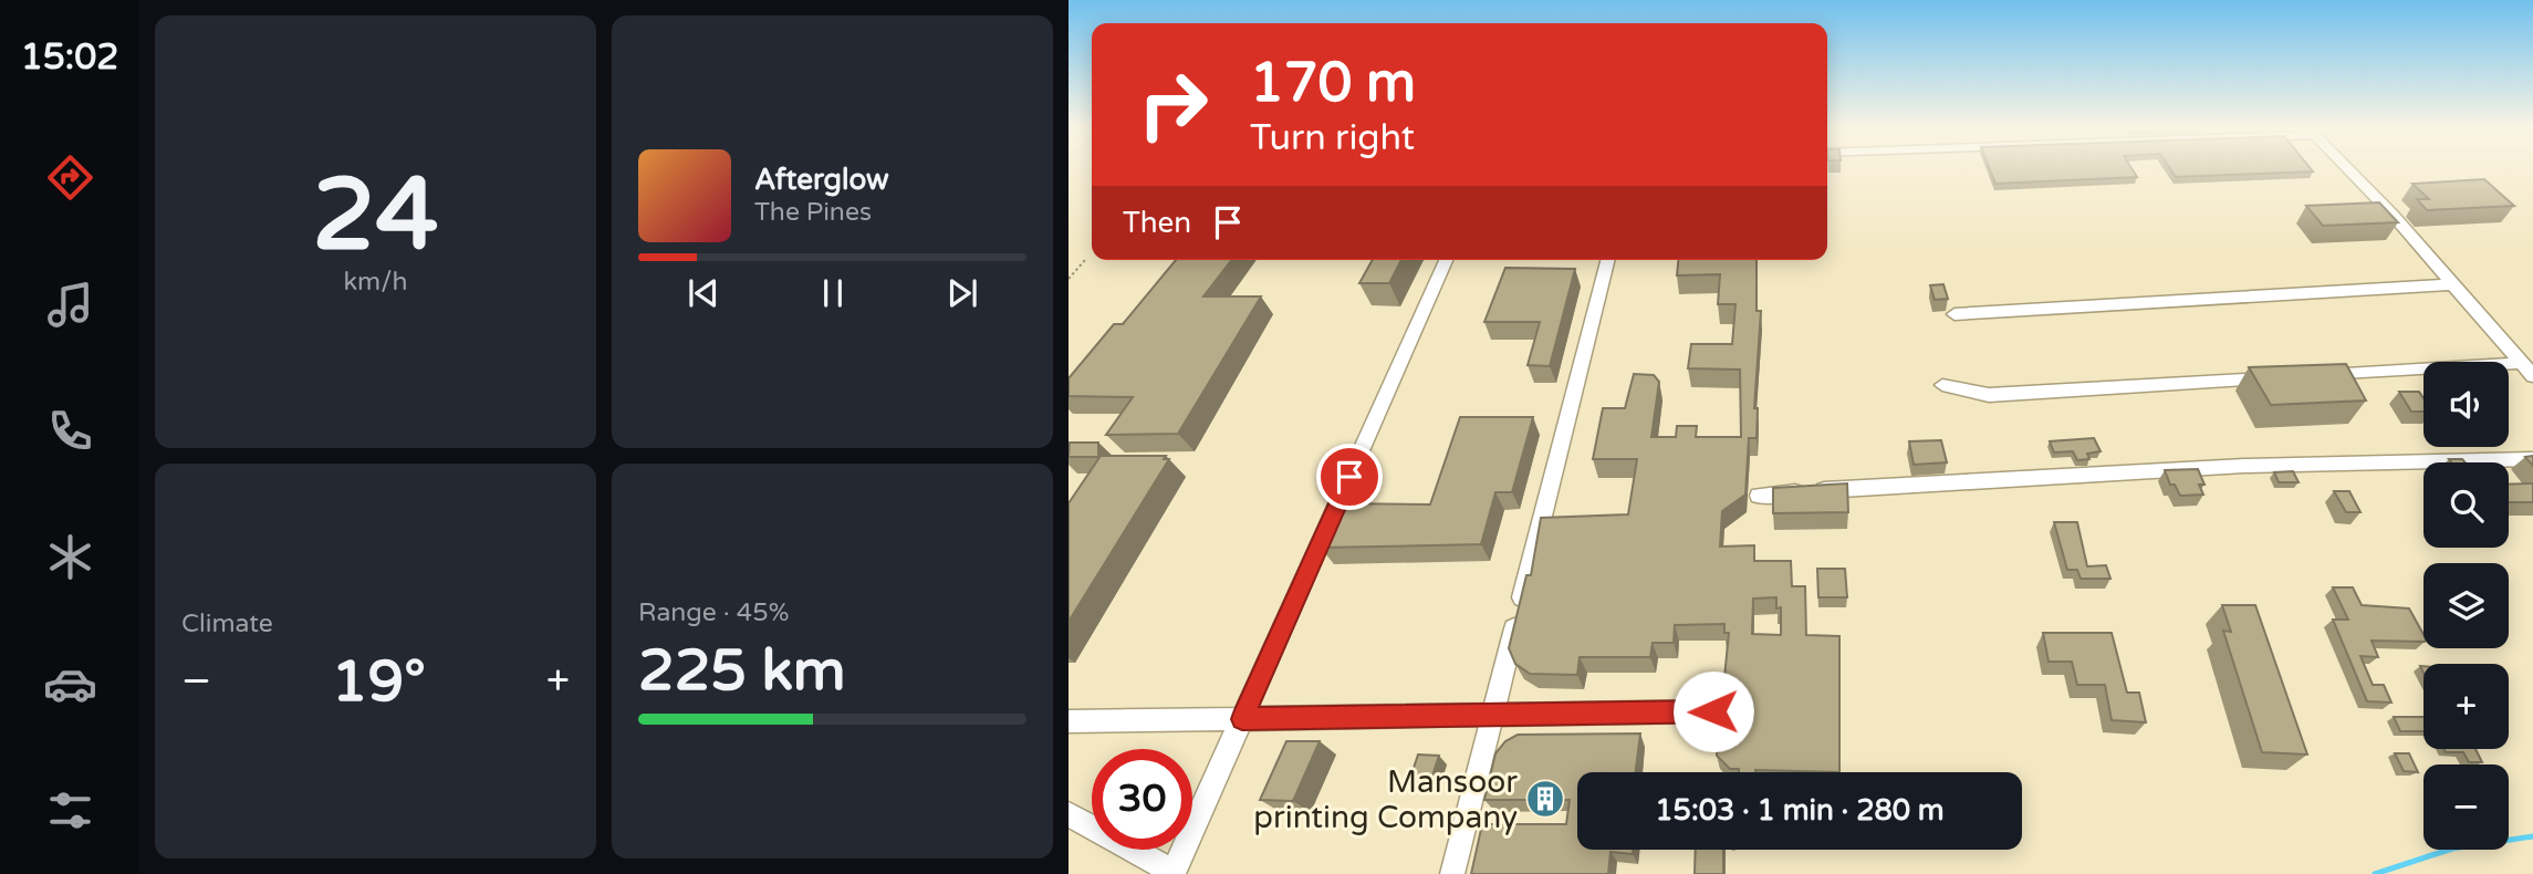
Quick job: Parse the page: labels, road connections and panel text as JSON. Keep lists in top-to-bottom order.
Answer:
{
  "places": {
    "building": ["Mansoor printing Company"]
  },
  "page": {
    "tabs": "15:02",
    "tile": [
      ["24", "km/h"],
      "Climate",
      ["Range · 45%", "225 km"]
    ],
    "turn": ["170 m", "Turn right"],
    "song": ["Afterglow", "The Pines"],
    "then": "Then",
    "map_buttons": ["+", "−"],
    "heat": ["−", "19°", "+"],
    "limit": "30",
    "trip": "15:03 · 1 min · 280 m"
  }
}
